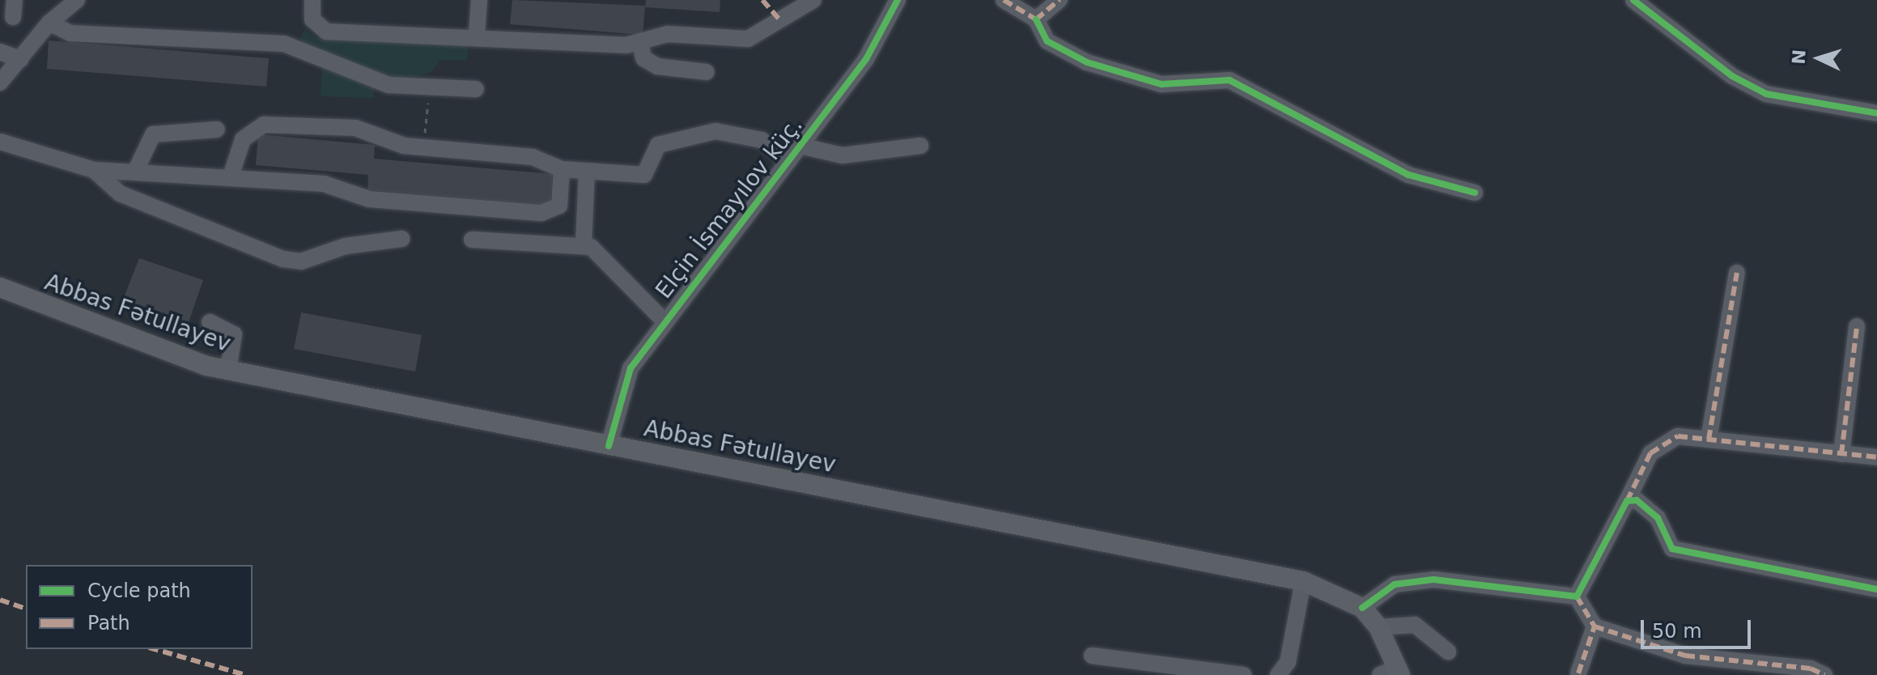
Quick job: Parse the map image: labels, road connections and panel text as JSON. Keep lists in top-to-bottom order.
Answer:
{
  "streets": {
    "main road": ["Abbas Fətullayev"],
    "street": ["Elçin İsmayılov küç."]
  },
  "crossings": [
    ["Elçin İsmayılov küç.", "Abbas Fətullayev"]
  ],
  "legend": ["Cycle path", "Path"],
  "scale_bar": "50 m",
  "north": "left"
}
